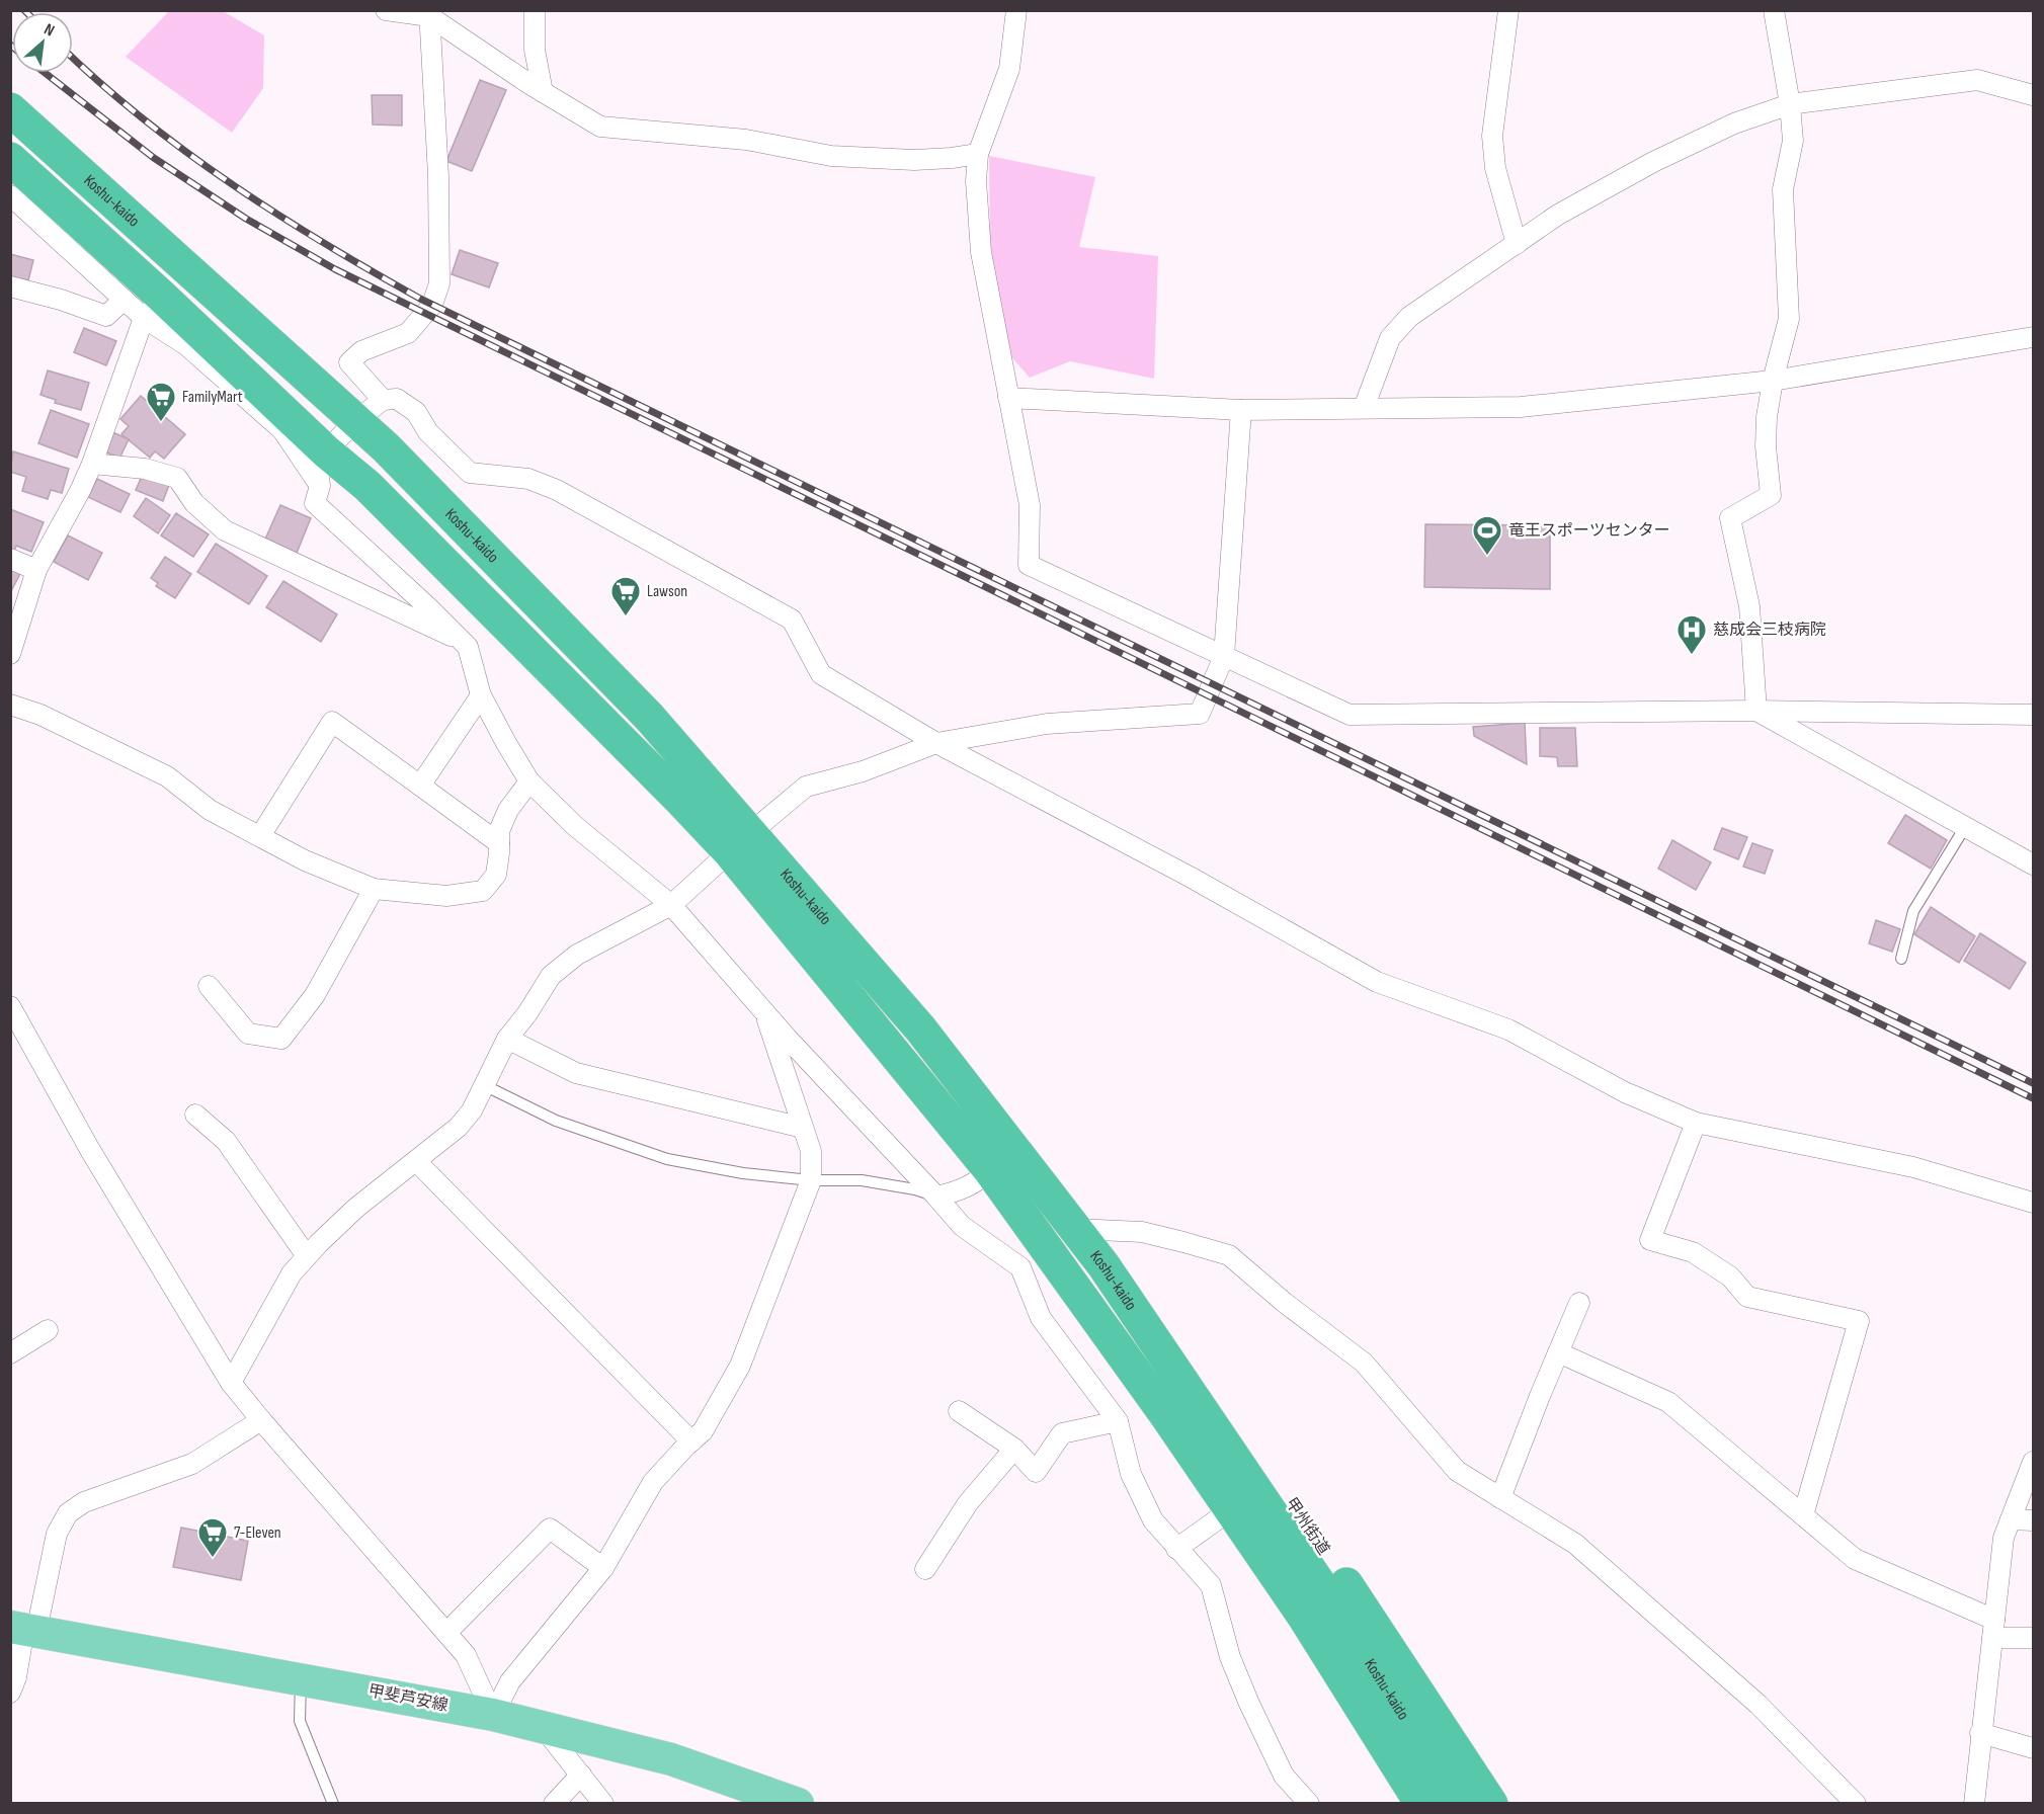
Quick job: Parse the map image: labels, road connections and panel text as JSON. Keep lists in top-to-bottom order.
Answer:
{
  "streets": {
    "highway": ["Koshu-kaido", "甲州街道"],
    "main road": ["甲斐芦安線"]
  },
  "crossings": [
    ["Koshu-kaido", "甲州街道"]
  ],
  "places": {
    "supermarket": ["FamilyMart", "Lawson", "7-Eleven"],
    "sports": ["竜王スポーツセンター"],
    "hospital": ["慈成会三枝病院"]
  },
  "north": "top right"
}
